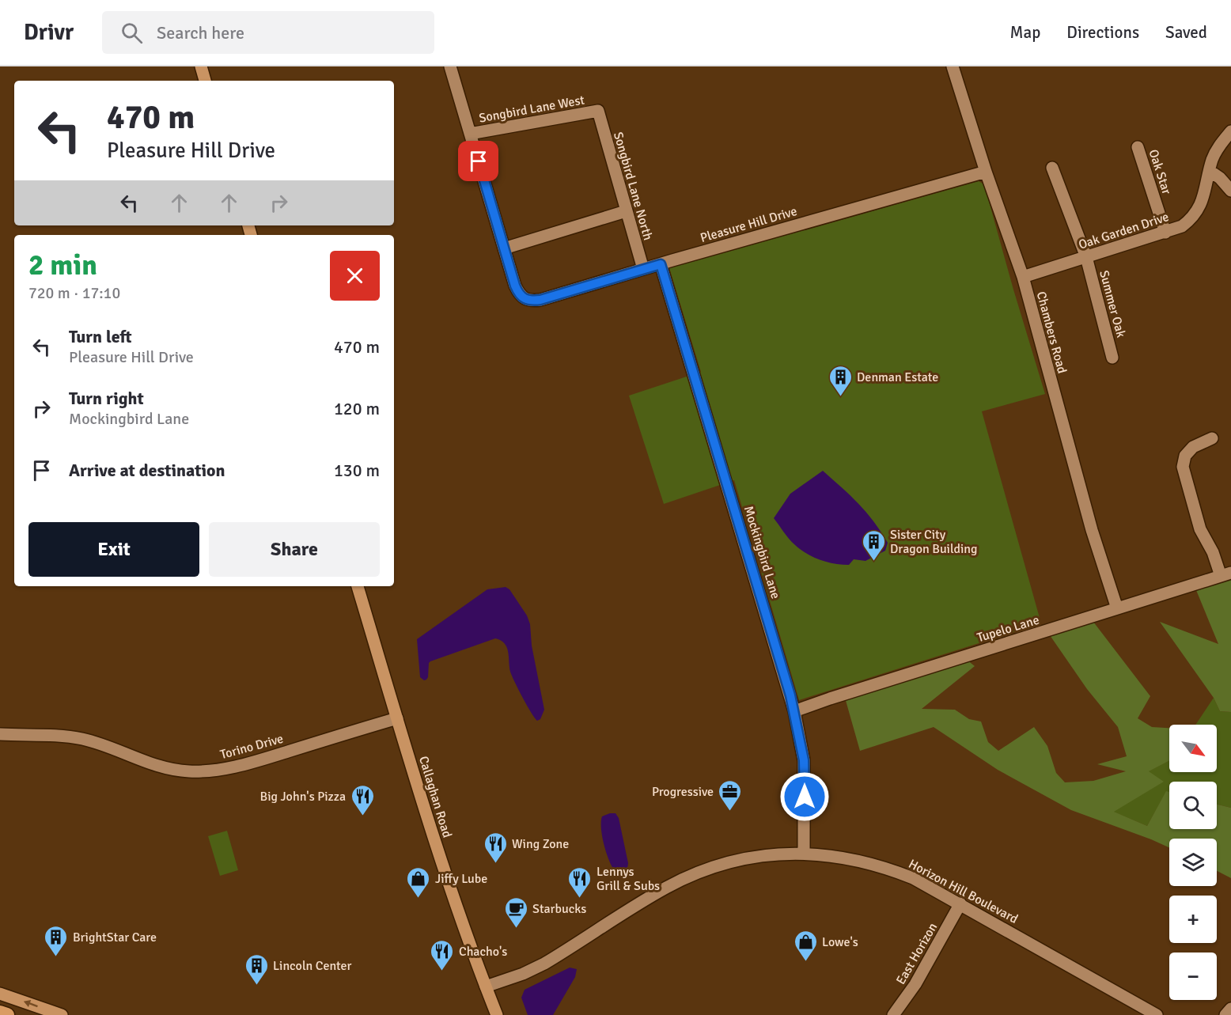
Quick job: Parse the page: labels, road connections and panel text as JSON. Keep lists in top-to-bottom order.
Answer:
{
  "streets": {
    "main road": ["Callaghan Road"],
    "street": [
      "Songbird Lane West",
      "Oak Star",
      "Songbird Lane North",
      "Pleasure Hill Drive",
      "Oak Garden Drive",
      "Summer Oak",
      "Chambers Road",
      "Mockingbird Lane",
      "Tupelo Lane",
      "Torino Drive",
      "Horizon Hill Boulevard",
      "East Horizon"
    ]
  },
  "crossings": [
    ["Songbird Lane West", "Songbird Lane North"],
    ["Oak Star", "Oak Garden Drive"],
    ["Songbird Lane North", "Pleasure Hill Drive"],
    ["Pleasure Hill Drive", "Chambers Road"],
    ["Pleasure Hill Drive", "Mockingbird Lane"],
    ["Oak Garden Drive", "Summer Oak"],
    ["Oak Garden Drive", "Chambers Road"],
    ["Chambers Road", "Tupelo Lane"],
    ["Mockingbird Lane", "Tupelo Lane"],
    ["Mockingbird Lane", "Horizon Hill Boulevard"],
    ["Torino Drive", "Callaghan Road"],
    ["Callaghan Road", "Horizon Hill Boulevard"],
    ["Horizon Hill Boulevard", "East Horizon"]
  ],
  "places": {
    "building": [
      "Denman Estate",
      "Sister City Dragon Building",
      "BrightStar Care",
      "Lincoln Center"
    ],
    "office": ["Progressive"],
    "restaurant": [
      "Big John's Pizza",
      "Wing Zone",
      "Lennys Grill & Subs",
      "Chacho's"
    ],
    "shop": ["Jiffy Lube", "Lowe's"],
    "cafe": ["Starbucks"]
  },
  "north": "bottom right",
  "page": {
    "header": "Drivr",
    "search": "Search here",
    "nav": ["Map", "Directions", "Saved"],
    "turn": ["470 m", "Pleasure Hill Drive"],
    "heading": ["2 min", "720 m · 17:10"],
    "list": [
      {
        "name": "Turn left",
        "note": "Pleasure Hill Drive",
        "value": "470 m"
      },
      {
        "name": "Turn right",
        "note": "Mockingbird Lane",
        "value": "120 m"
      },
      {
        "name": "Arrive at destination",
        "value": "130 m"
      }
    ],
    "buttons": ["Exit", "Share"],
    "map_buttons": ["+", "−"]
  }
}
